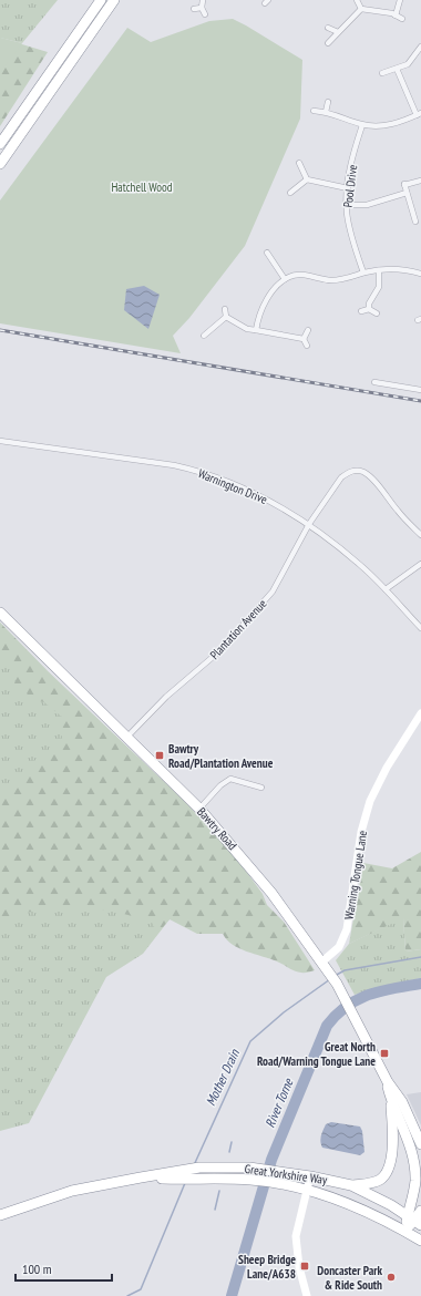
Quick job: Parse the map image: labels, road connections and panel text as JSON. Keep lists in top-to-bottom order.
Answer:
{
  "streets": {
    "highway": ["Bawtry Road", "Great Yorkshire Way"],
    "street": [
      "Pool Drive",
      "Warnington Drive",
      "Plantation Avenue",
      "Warning Tongue Lane"
    ]
  },
  "crossings": [
    ["Warnington Drive", "Plantation Avenue"],
    ["Plantation Avenue", "Bawtry Road"],
    ["Bawtry Road", "Warning Tongue Lane"],
    ["Bawtry Road", "Great Yorkshire Way"]
  ],
  "water": ["Mother Drain", "River Torne"],
  "parks": ["Hatchell Wood"],
  "places": {
    "transit": ["Bawtry Road/Plantation Avenue", "Great North Road/Warning Tongue Lane", "Sheep Bridge Lane/A638"],
    "other": ["Doncaster Park & Ride South"]
  },
  "scale_bar": "100 m"
}
